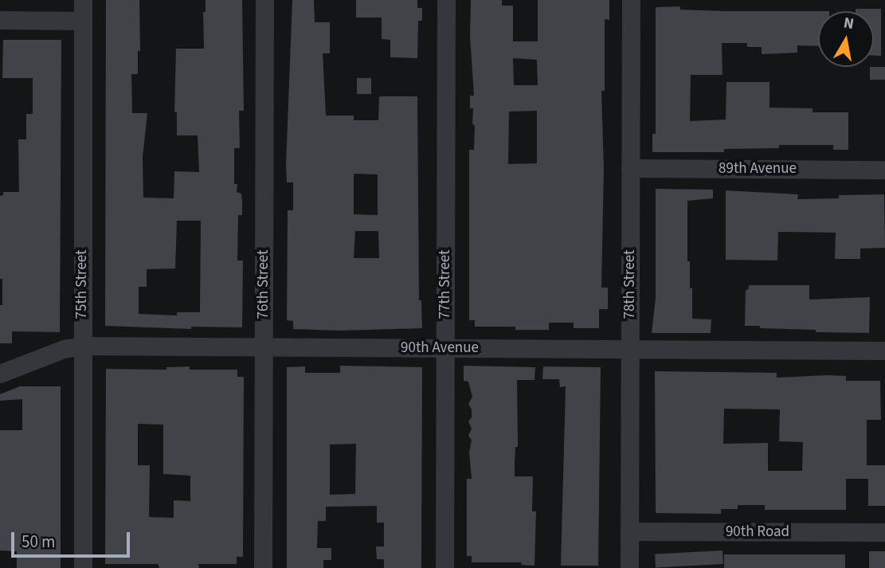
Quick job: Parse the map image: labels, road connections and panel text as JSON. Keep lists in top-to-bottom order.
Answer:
{
  "streets": {
    "street": [
      "89th Avenue",
      "75th Street",
      "76th Street",
      "77th Street",
      "78th Street",
      "90th Avenue",
      "90th Road"
    ]
  },
  "crossings": [
    ["89th Avenue", "78th Street"],
    ["75th Street", "90th Avenue"],
    ["76th Street", "90th Avenue"],
    ["77th Street", "90th Avenue"],
    ["78th Street", "90th Avenue"],
    ["78th Street", "90th Road"]
  ],
  "scale_bar": "50 m",
  "north": "top"
}
